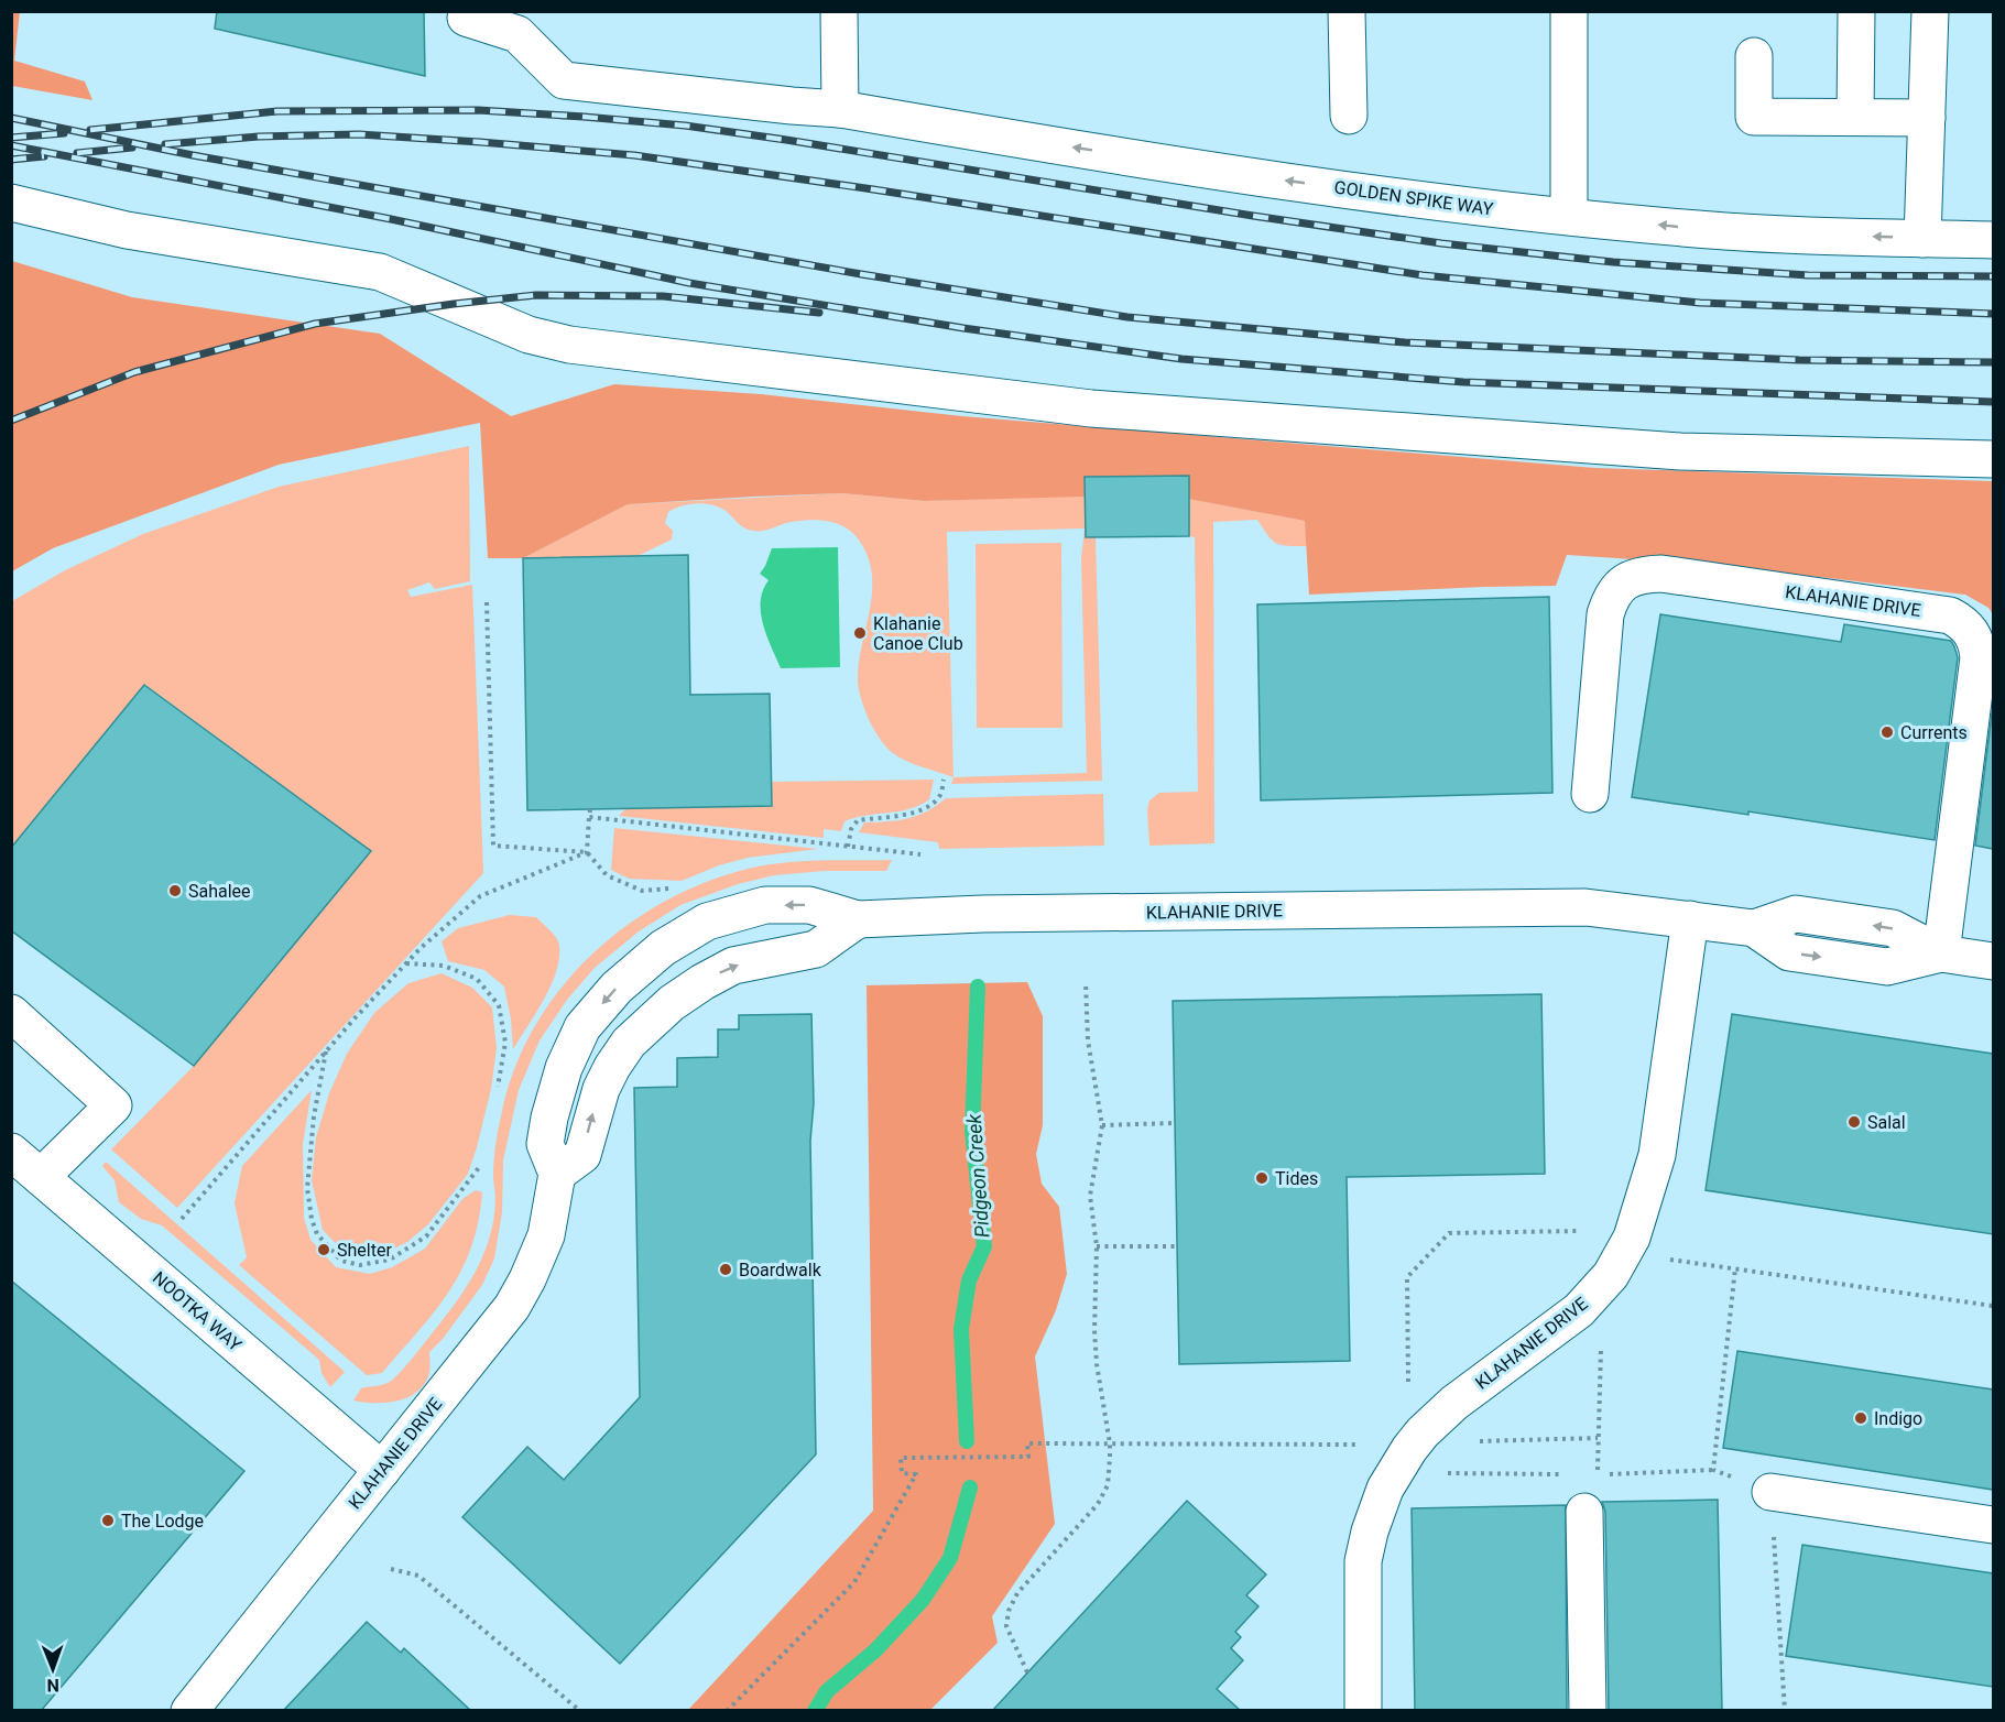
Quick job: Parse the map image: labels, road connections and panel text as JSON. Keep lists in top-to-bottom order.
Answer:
{
  "streets": {
    "street": ["GOLDEN SPIKE WAY", "KLAHANIE DRIVE", "NOOTKA WAY"]
  },
  "crossings": [
    ["KLAHANIE DRIVE", "NOOTKA WAY"]
  ],
  "water": ["Pidgeon Creek"],
  "places": [
    "Klahanie Canoe Club",
    "Currents",
    "Sahalee",
    "Salal",
    "Tides",
    "Shelter",
    "Boardwalk",
    "Indigo",
    "The Lodge"
  ],
  "north": "bottom"
}
